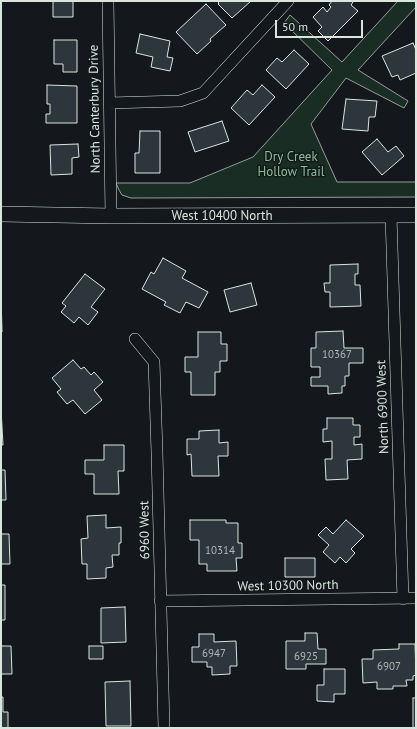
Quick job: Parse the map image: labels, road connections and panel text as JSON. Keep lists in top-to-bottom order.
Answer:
{
  "streets": {
    "street": [
      "North Canterbury Drive",
      "West 10400 North",
      "North 6900 West",
      "6960 West",
      "West 10300 North"
    ]
  },
  "crossings": [
    ["North Canterbury Drive", "West 10400 North"],
    ["West 10400 North", "North 6900 West"],
    ["North 6900 West", "West 10300 North"],
    ["6960 West", "West 10300 North"]
  ],
  "parks": ["Dry Creek Hollow Trail"],
  "house_numbers": [
    "10367",
    "10314",
    "6947",
    "6925",
    "6907"
  ],
  "scale_bar": "50 m"
}
